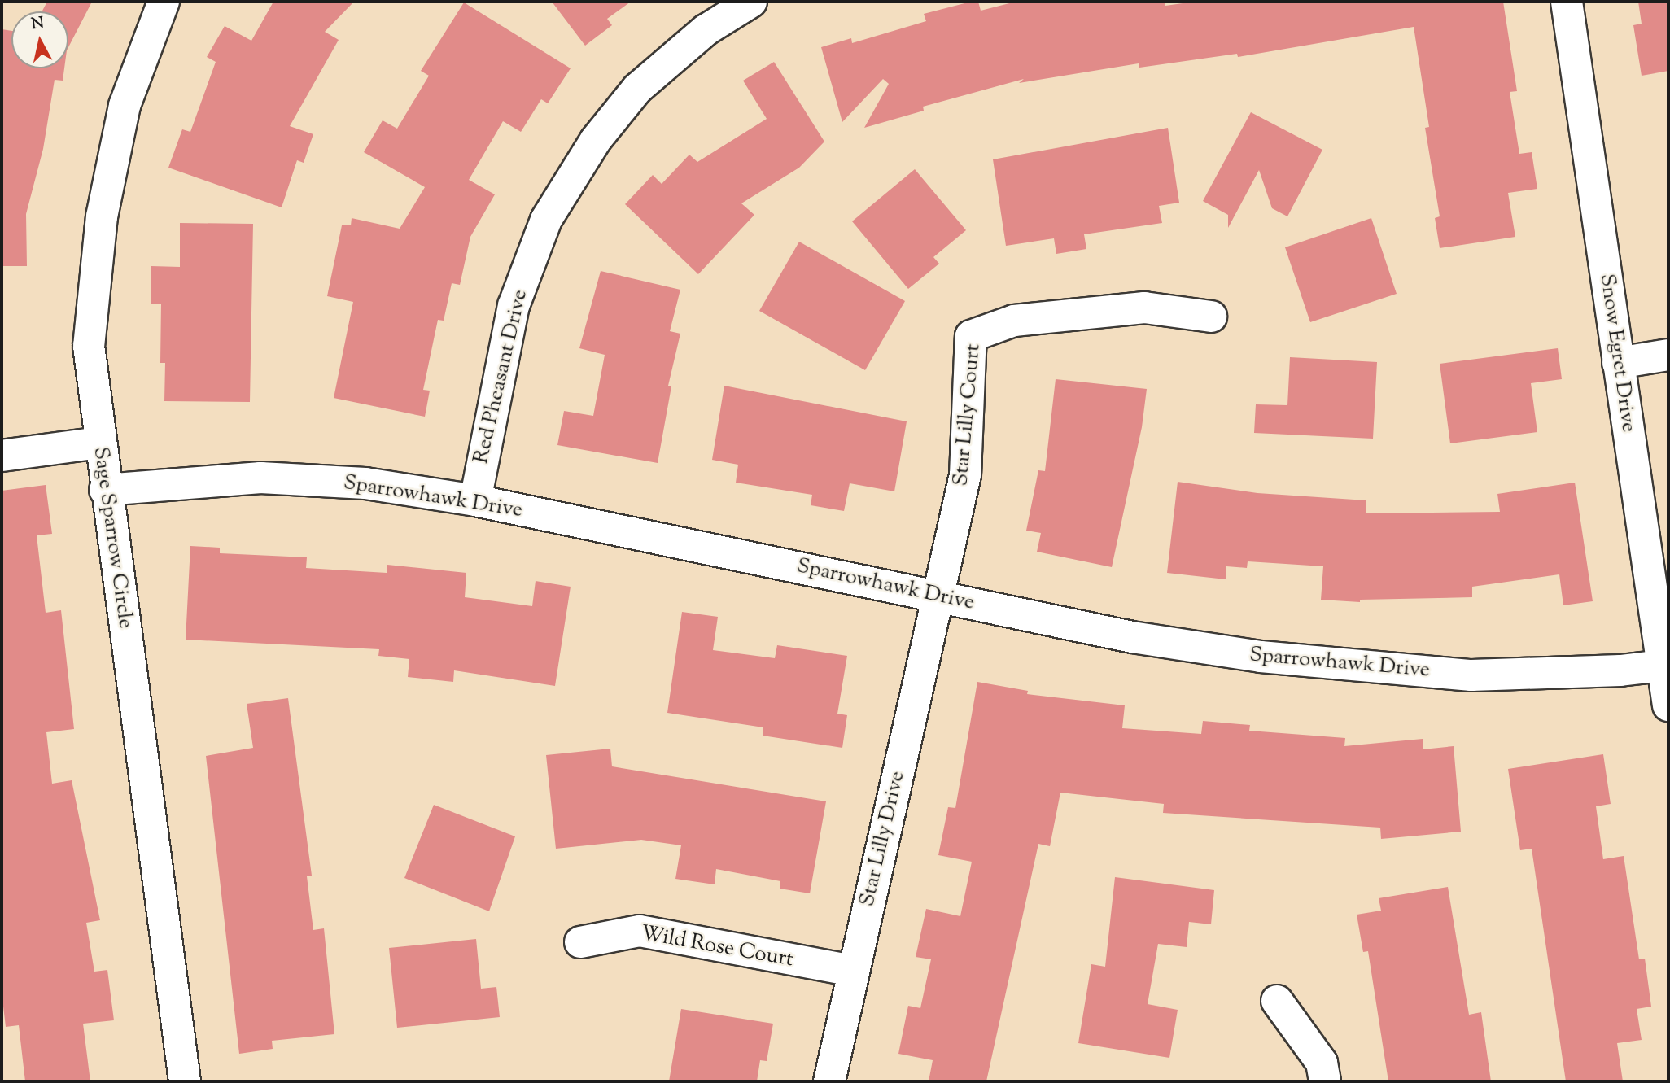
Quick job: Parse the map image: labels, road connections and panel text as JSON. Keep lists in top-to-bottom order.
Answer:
{
  "streets": {
    "street": [
      "Snow Egret Drive",
      "Red Pheasant Drive",
      "Star Lilly Court",
      "Sparrowhawk Drive",
      "Sage Sparrow Circle",
      "Star Lilly Drive",
      "Wild Rose Court"
    ]
  },
  "crossings": [
    ["Snow Egret Drive", "Sparrowhawk Drive"],
    ["Red Pheasant Drive", "Sparrowhawk Drive"],
    ["Star Lilly Court", "Sparrowhawk Drive"],
    ["Star Lilly Court", "Star Lilly Drive"],
    ["Sparrowhawk Drive", "Sage Sparrow Circle"],
    ["Sparrowhawk Drive", "Star Lilly Drive"],
    ["Star Lilly Drive", "Wild Rose Court"]
  ],
  "north": "top"
}
